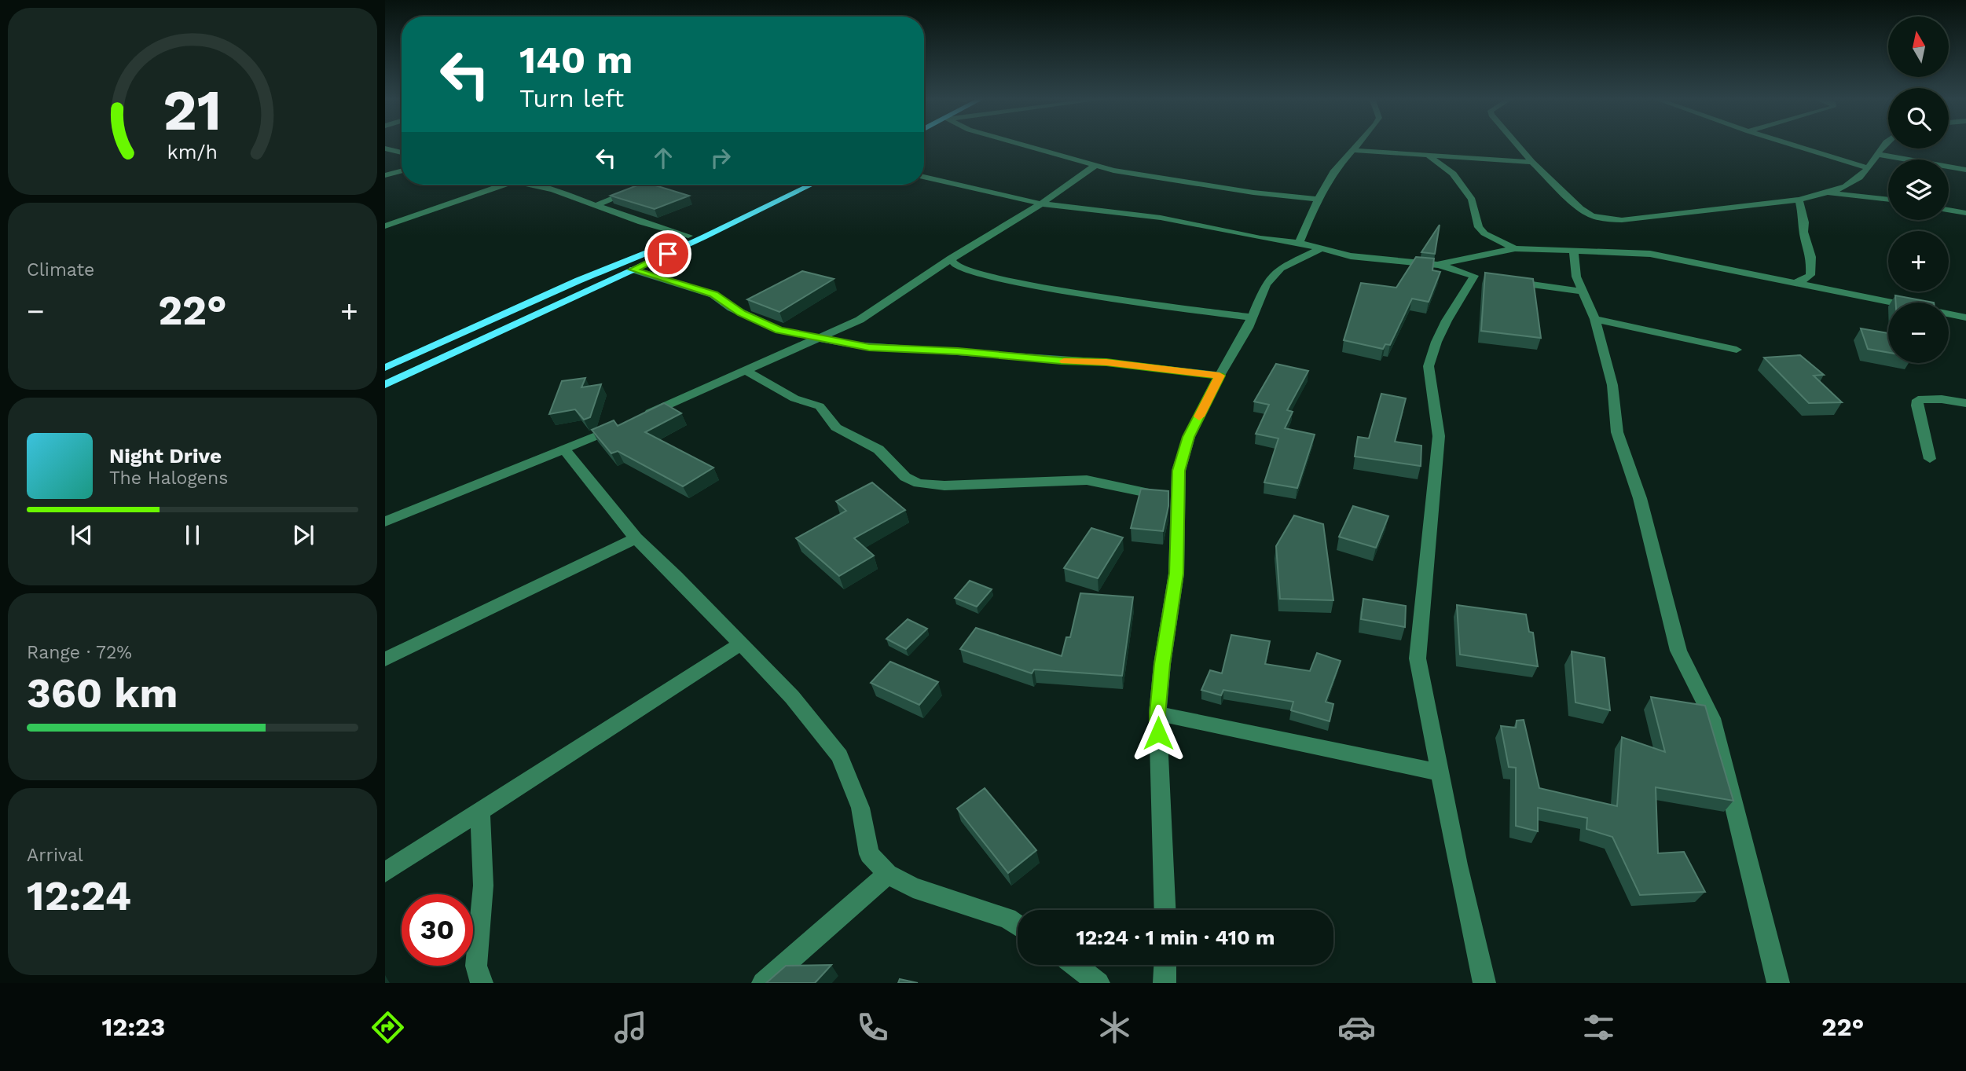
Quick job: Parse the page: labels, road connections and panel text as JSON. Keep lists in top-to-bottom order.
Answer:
{
  "north": "top",
  "page": {
    "map_buttons": ["+", "−"],
    "turn": ["140 m", "Turn left"],
    "tile": [
      "Climate",
      ["Range · 72%", "360 km"],
      ["Arrival", "12:24"]
    ],
    "heat": ["−", "22°", "+"],
    "song": ["Night Drive", "The Halogens"],
    "limit": "30",
    "trip": "12:24 · 1 min · 410 m",
    "tabs": ["12:23", "22°"],
    "gauge": ["21", "km/h"]
  }
}
